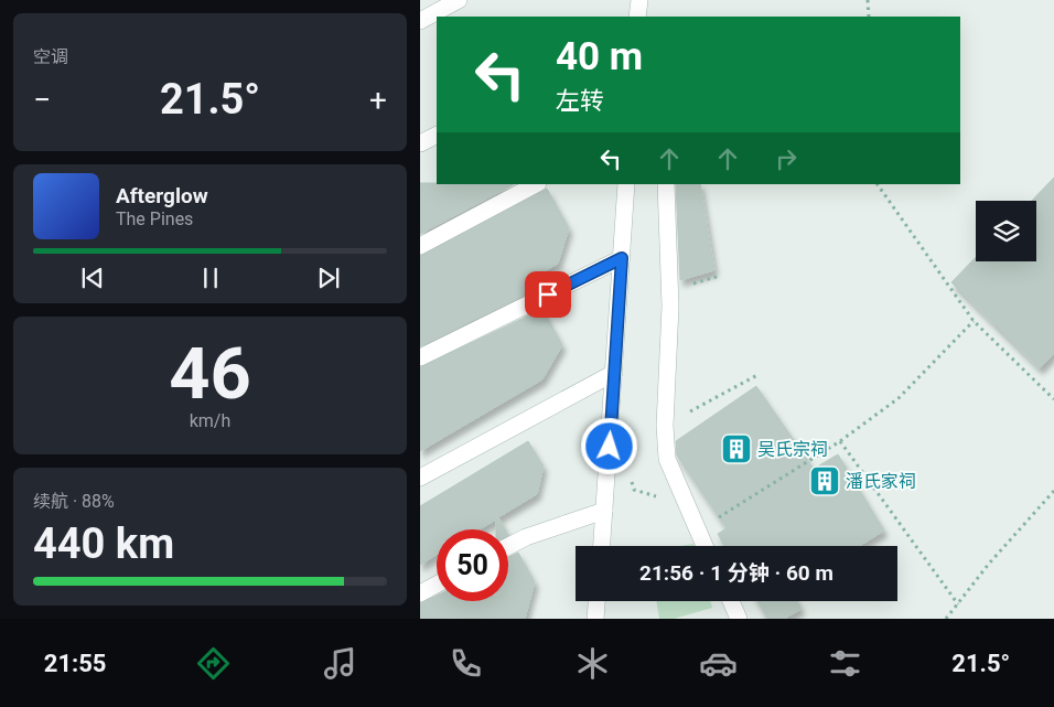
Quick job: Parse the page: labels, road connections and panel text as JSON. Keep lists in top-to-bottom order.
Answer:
{
  "places": {
    "building": ["吴氏宗祠", "潘氏家祠"]
  },
  "page": {
    "tile": [
      "空调",
      ["46", "km/h"],
      ["续航 · 88%", "440 km"]
    ],
    "turn": ["40 m", "左转"],
    "heat": ["−", "21.5°", "+"],
    "song": ["Afterglow", "The Pines"],
    "limit": "50",
    "trip": "21:56 · 1 分钟 · 60 m",
    "tabs": ["21:55", "21.5°"]
  }
}
